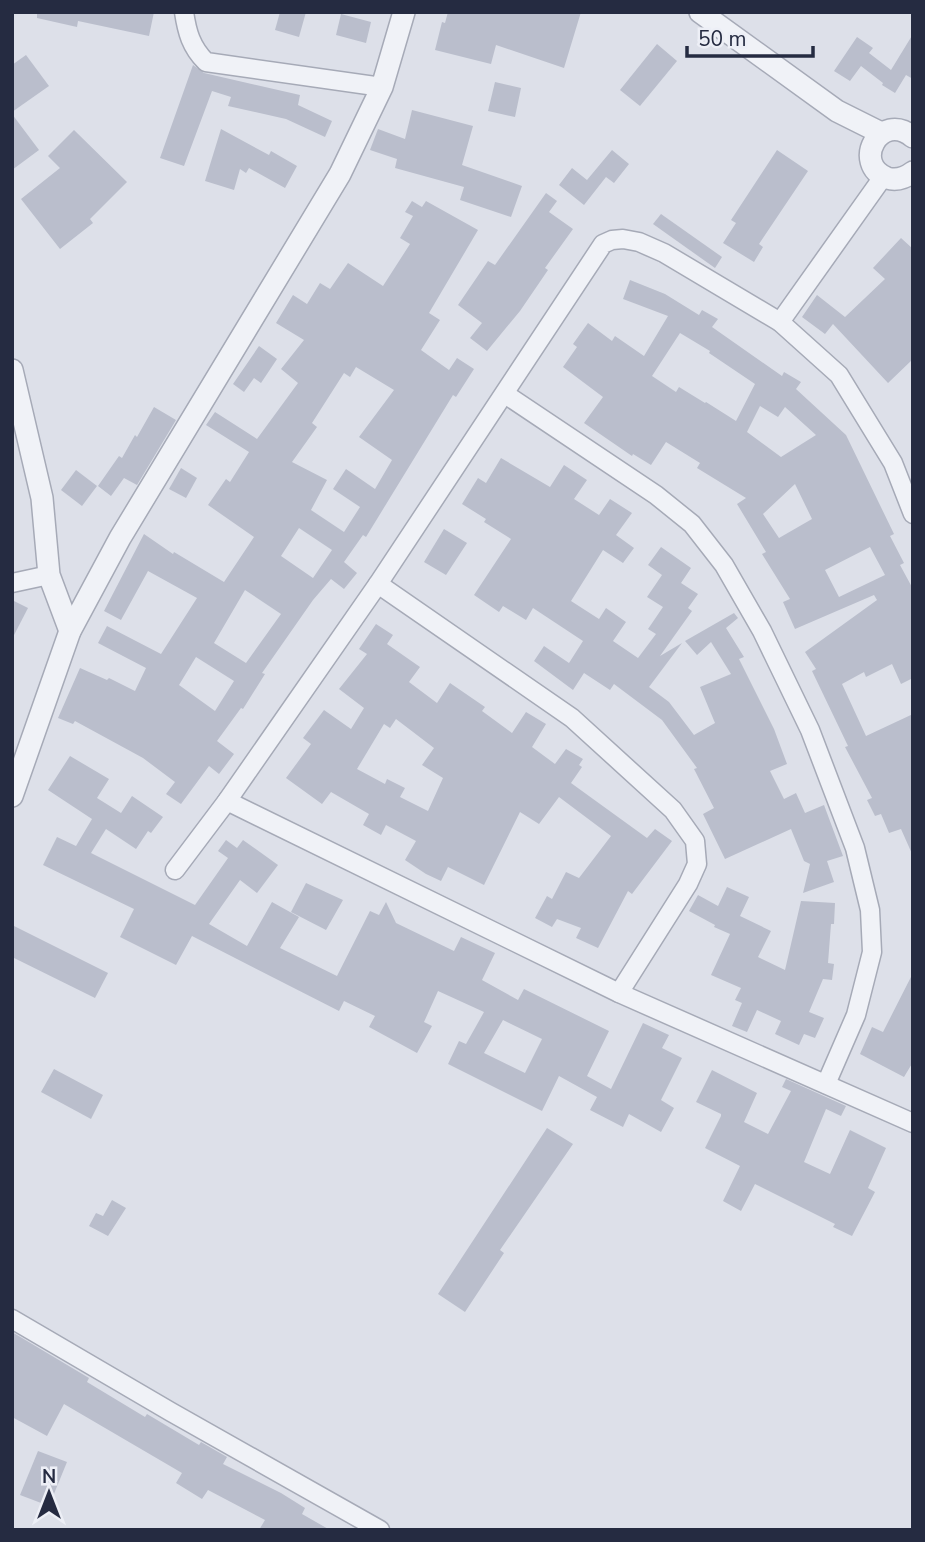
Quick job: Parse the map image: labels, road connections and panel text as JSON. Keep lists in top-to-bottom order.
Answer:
{
  "scale_bar": "50 m",
  "north": "top"
}
